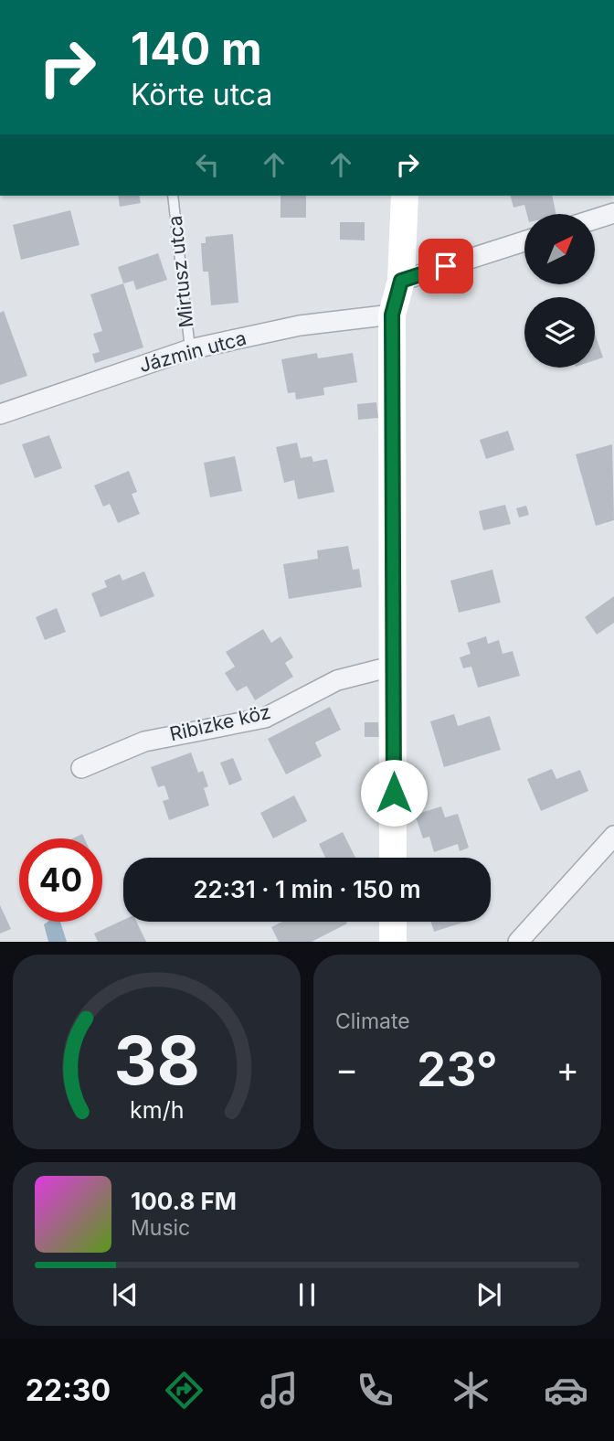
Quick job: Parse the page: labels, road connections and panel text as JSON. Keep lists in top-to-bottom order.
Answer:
{
  "streets": {
    "street": ["Jázmin utca", "Ribizke köz"],
    "lane": ["Mirtusz utca"]
  },
  "crossings": [
    ["Mirtusz utca", "Jázmin utca"]
  ],
  "north": "top right",
  "page": {
    "turn": ["140 m", "Körte utca"],
    "limit": "40",
    "trip": "22:31 · 1 min · 150 m",
    "tile": "Climate",
    "heat": ["−", "23°", "+"],
    "song": ["100.8 FM", "Music"],
    "tabs": "22:30",
    "gauge": ["38", "km/h"]
  }
}
